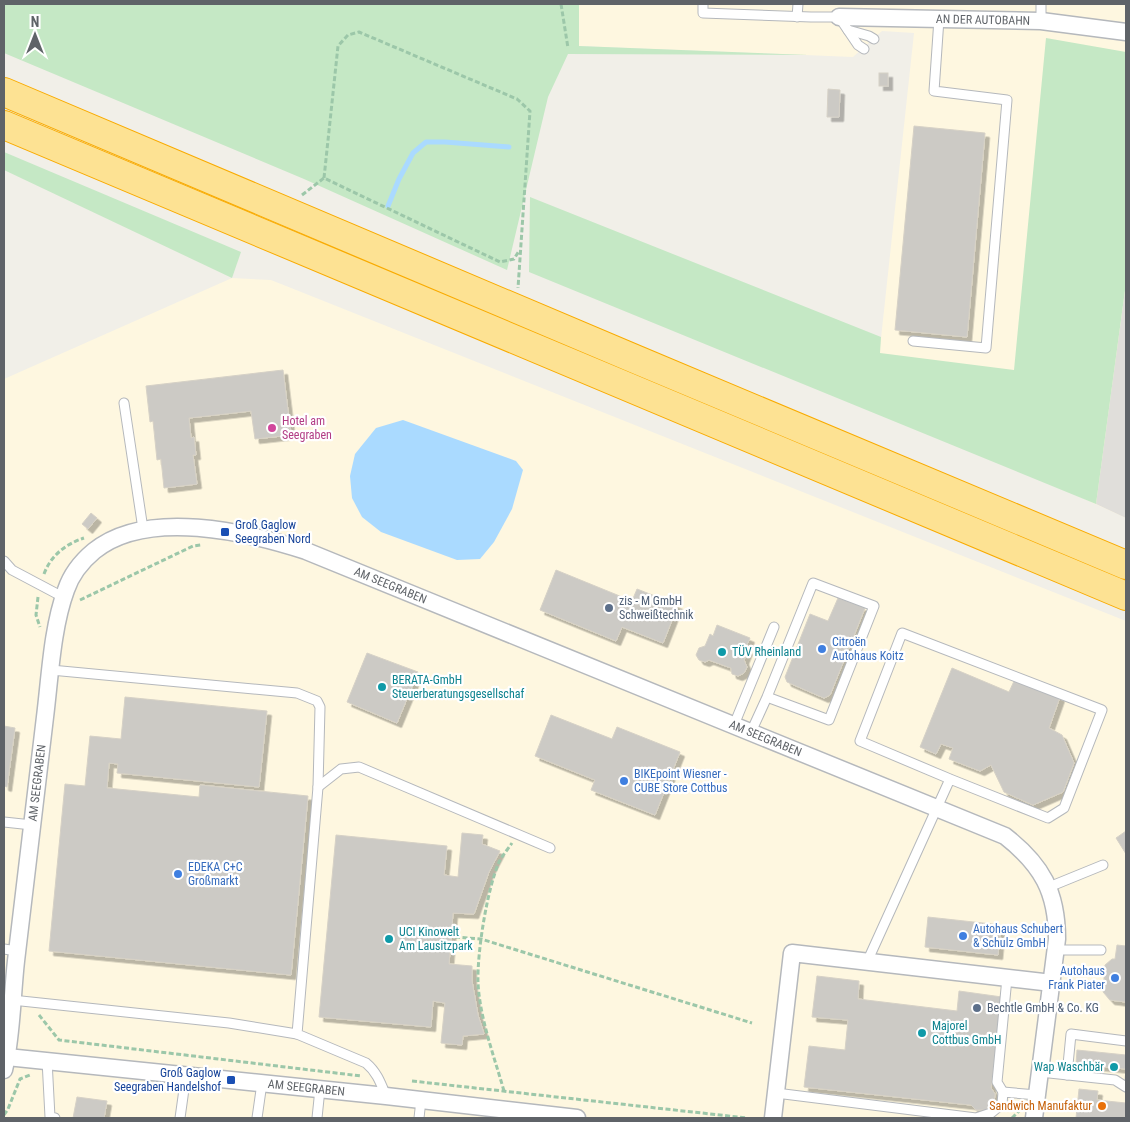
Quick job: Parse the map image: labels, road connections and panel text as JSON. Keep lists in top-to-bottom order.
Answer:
{
  "streets": {
    "street": ["AN DER AUTOBAHN", "AM SEEGRABEN"]
  },
  "places": {
    "other": [
      "Hotel am Seegraben",
      "zis - M GmbH Schweißtechnik",
      "Citroën Autohaus Koitz",
      "TÜV Rheinland",
      "BERATA-GmbH Steuerberatungsgesellschaf",
      "BIKEpoint Wiesner - CUBE Store Cottbus",
      "EDEKA C+C Großmarkt",
      "Autohaus Schubert & Schulz GmbH",
      "UCI Kinowelt Am Lausitzpark",
      "Autohaus Frank Piater",
      "Bechtle GmbH & Co. KG",
      "Majorel Cottbus GmbH",
      "Wap Waschbär",
      "Sandwich Manufaktur"
    ],
    "transit": ["Groß Gaglow Seegraben Nord", "Groß Gaglow Seegraben Handelshof"]
  },
  "north": "top"
}
